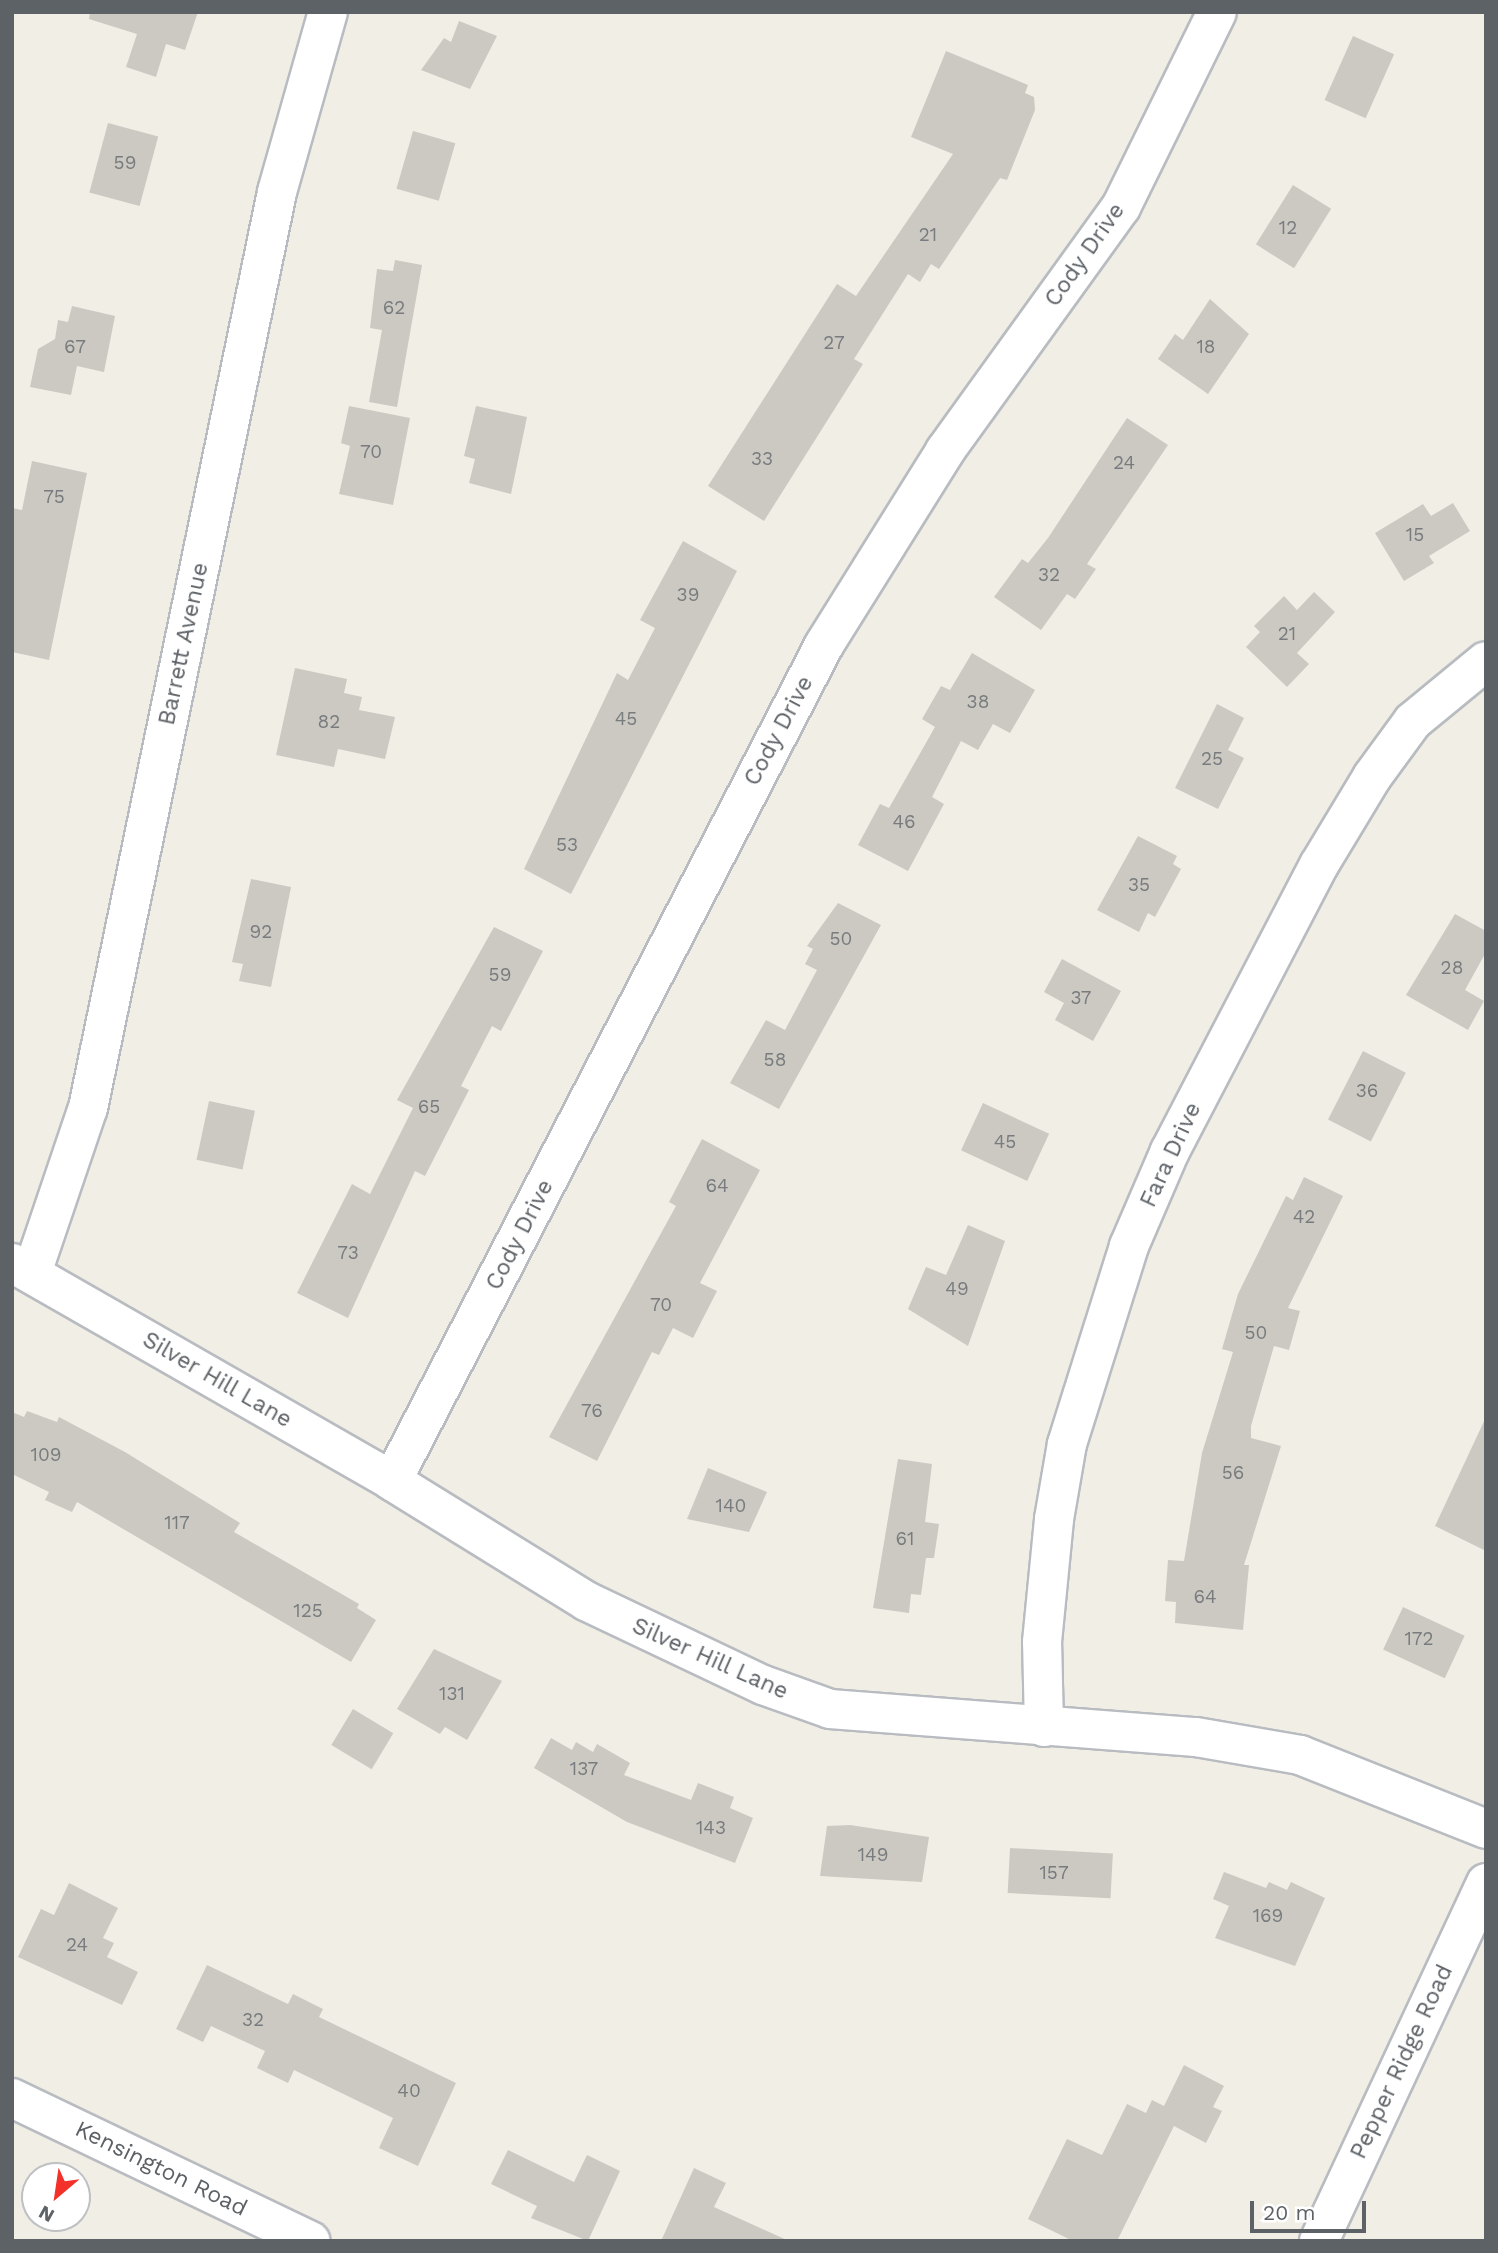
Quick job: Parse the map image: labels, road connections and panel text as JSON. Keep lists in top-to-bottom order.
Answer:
{
  "streets": {
    "street": [
      "Cody Drive",
      "Barrett Avenue",
      "Fara Drive",
      "Silver Hill Lane",
      "Pepper Ridge Road",
      "Kensington Road"
    ]
  },
  "crossings": [
    ["Cody Drive", "Silver Hill Lane"],
    ["Barrett Avenue", "Silver Hill Lane"],
    ["Fara Drive", "Silver Hill Lane"]
  ],
  "house_numbers": [
    "59",
    "12",
    "21",
    "62",
    "27",
    "67",
    "18",
    "70",
    "33",
    "24",
    "75",
    "15",
    "32",
    "39",
    "21",
    "38",
    "45",
    "82",
    "25",
    "46",
    "53",
    "35",
    "92",
    "50",
    "28",
    "59",
    "37",
    "58",
    "36",
    "65",
    "45",
    "64",
    "42",
    "73",
    "49",
    "70",
    "50",
    "76",
    "109",
    "56",
    "140",
    "117",
    "61",
    "64",
    "125",
    "172",
    "131",
    "137",
    "143",
    "149",
    "157",
    "169",
    "24",
    "32",
    "40"
  ],
  "scale_bar": "20 m",
  "north": "bottom left"
}
